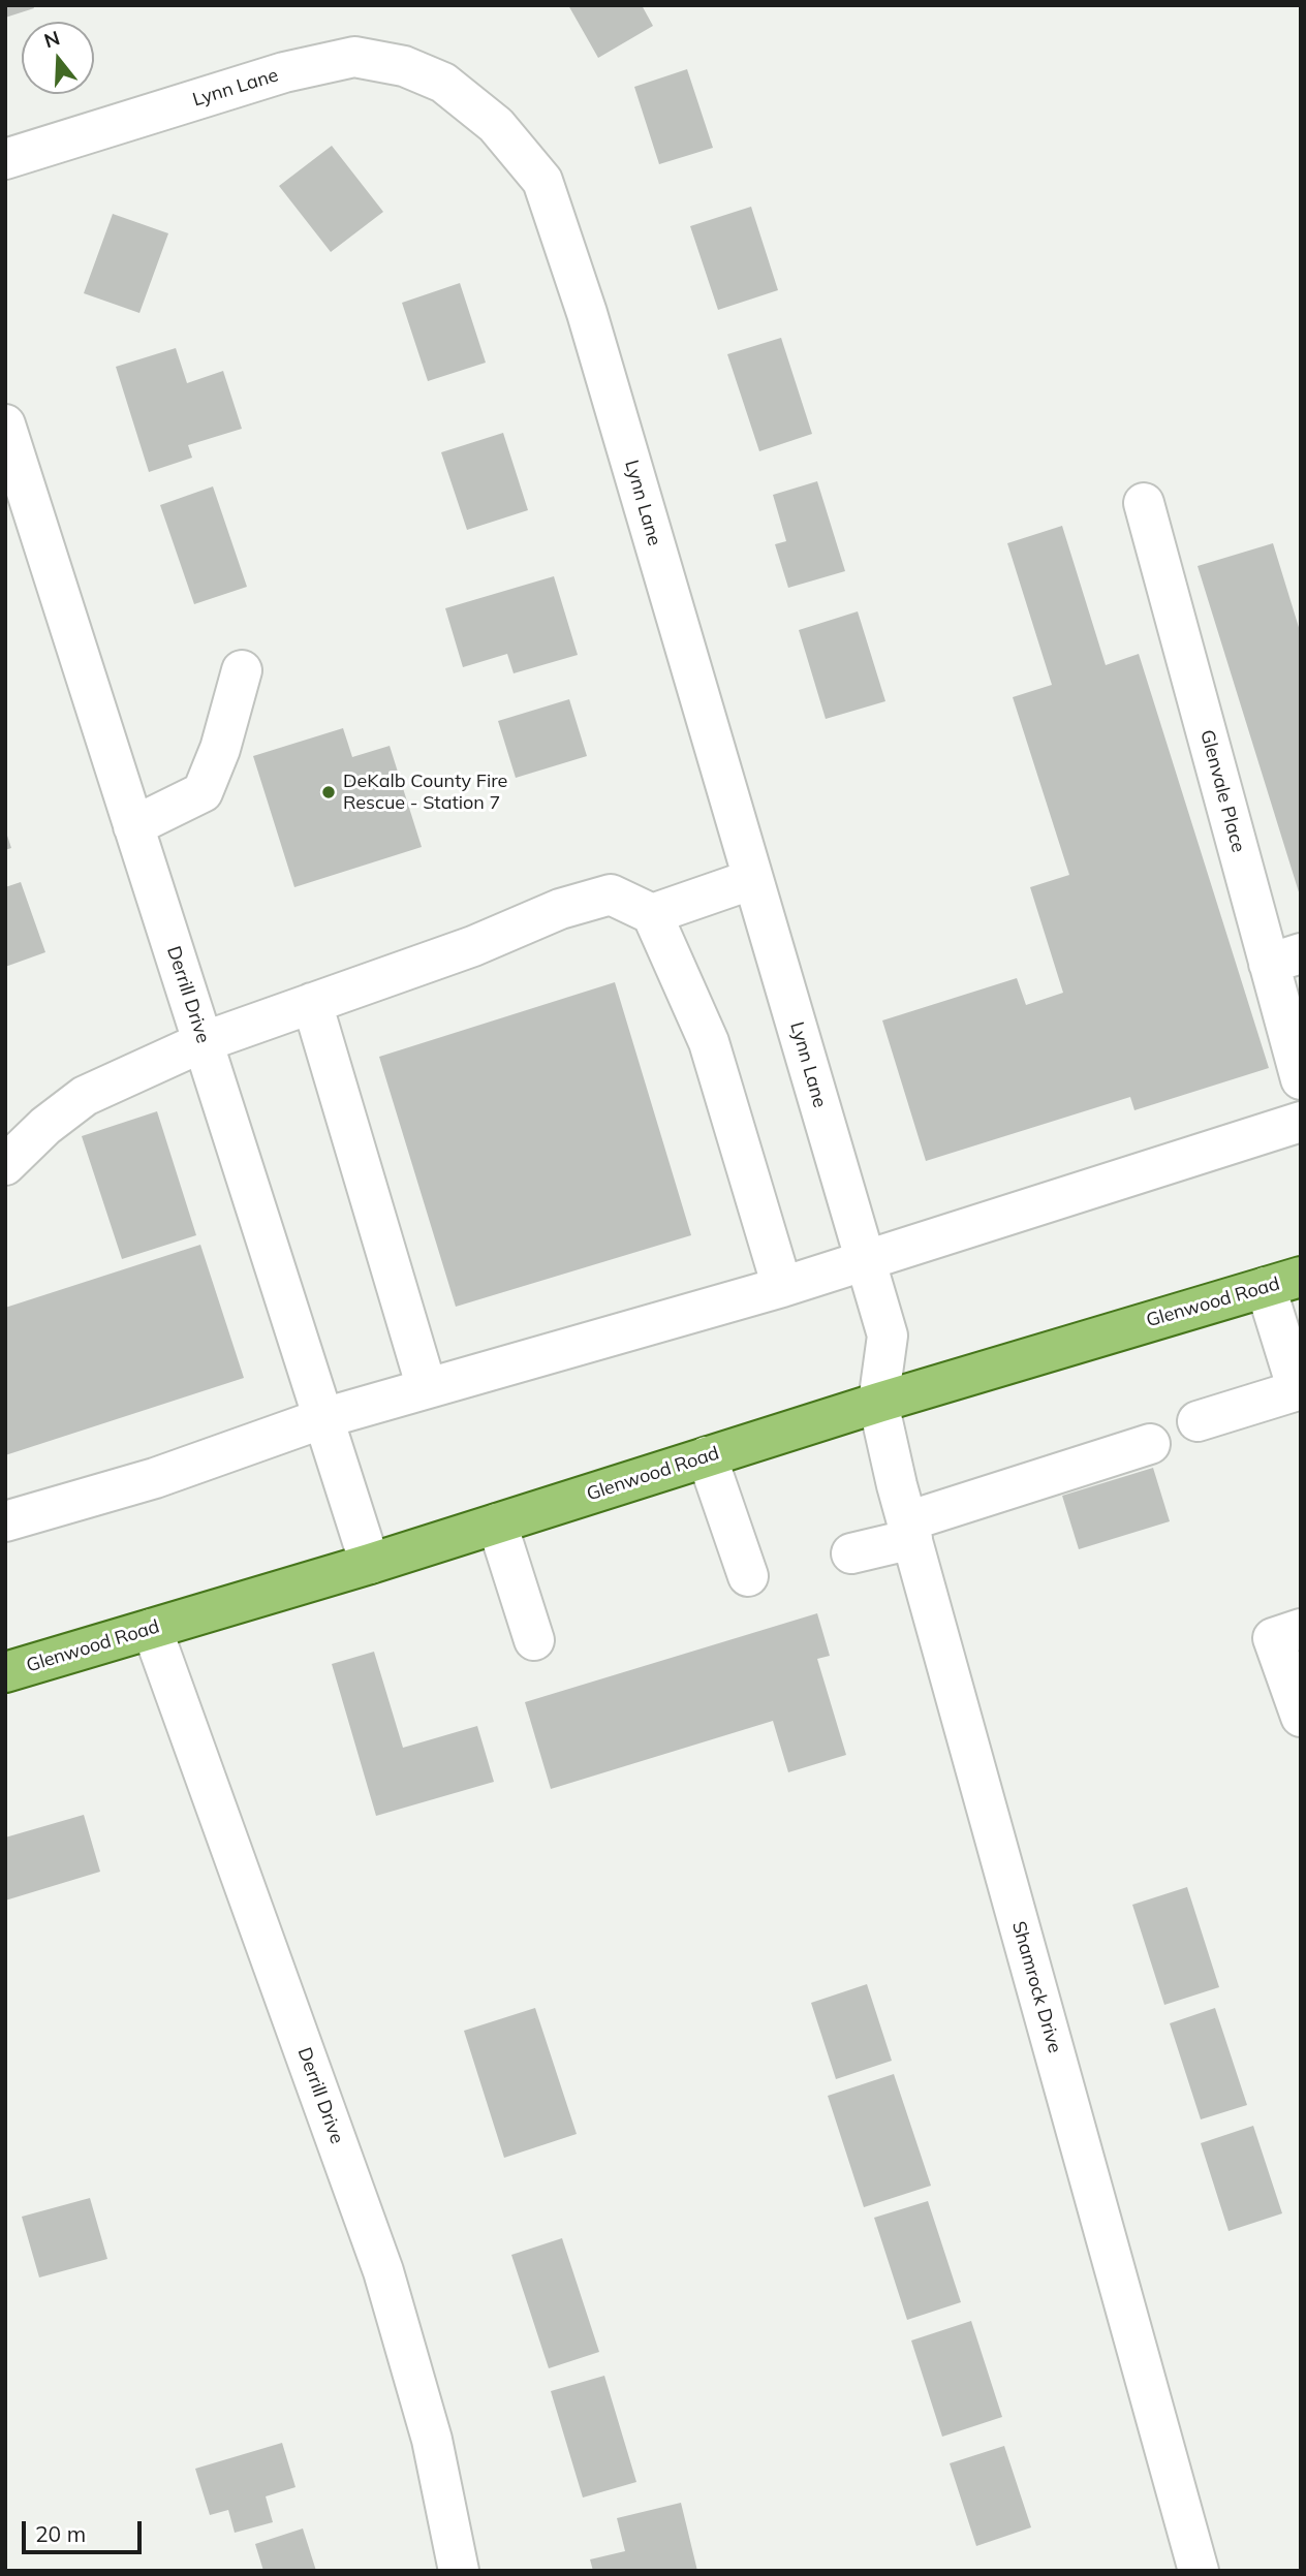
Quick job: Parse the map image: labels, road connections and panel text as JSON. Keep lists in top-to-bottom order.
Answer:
{
  "streets": {
    "main road": ["Glenwood Road"],
    "street": [
      "Lynn Lane",
      "Glenvale Place",
      "Derrill Drive",
      "Shamrock Drive"
    ]
  },
  "crossings": [
    ["Lynn Lane", "Glenwood Road"],
    ["Lynn Lane", "Shamrock Drive"],
    ["Derrill Drive", "Glenwood Road"],
    ["Glenwood Road", "Shamrock Drive"]
  ],
  "places": ["DeKalb County Fire Rescue - Station 7"],
  "scale_bar": "20 m",
  "north": "top"
}
